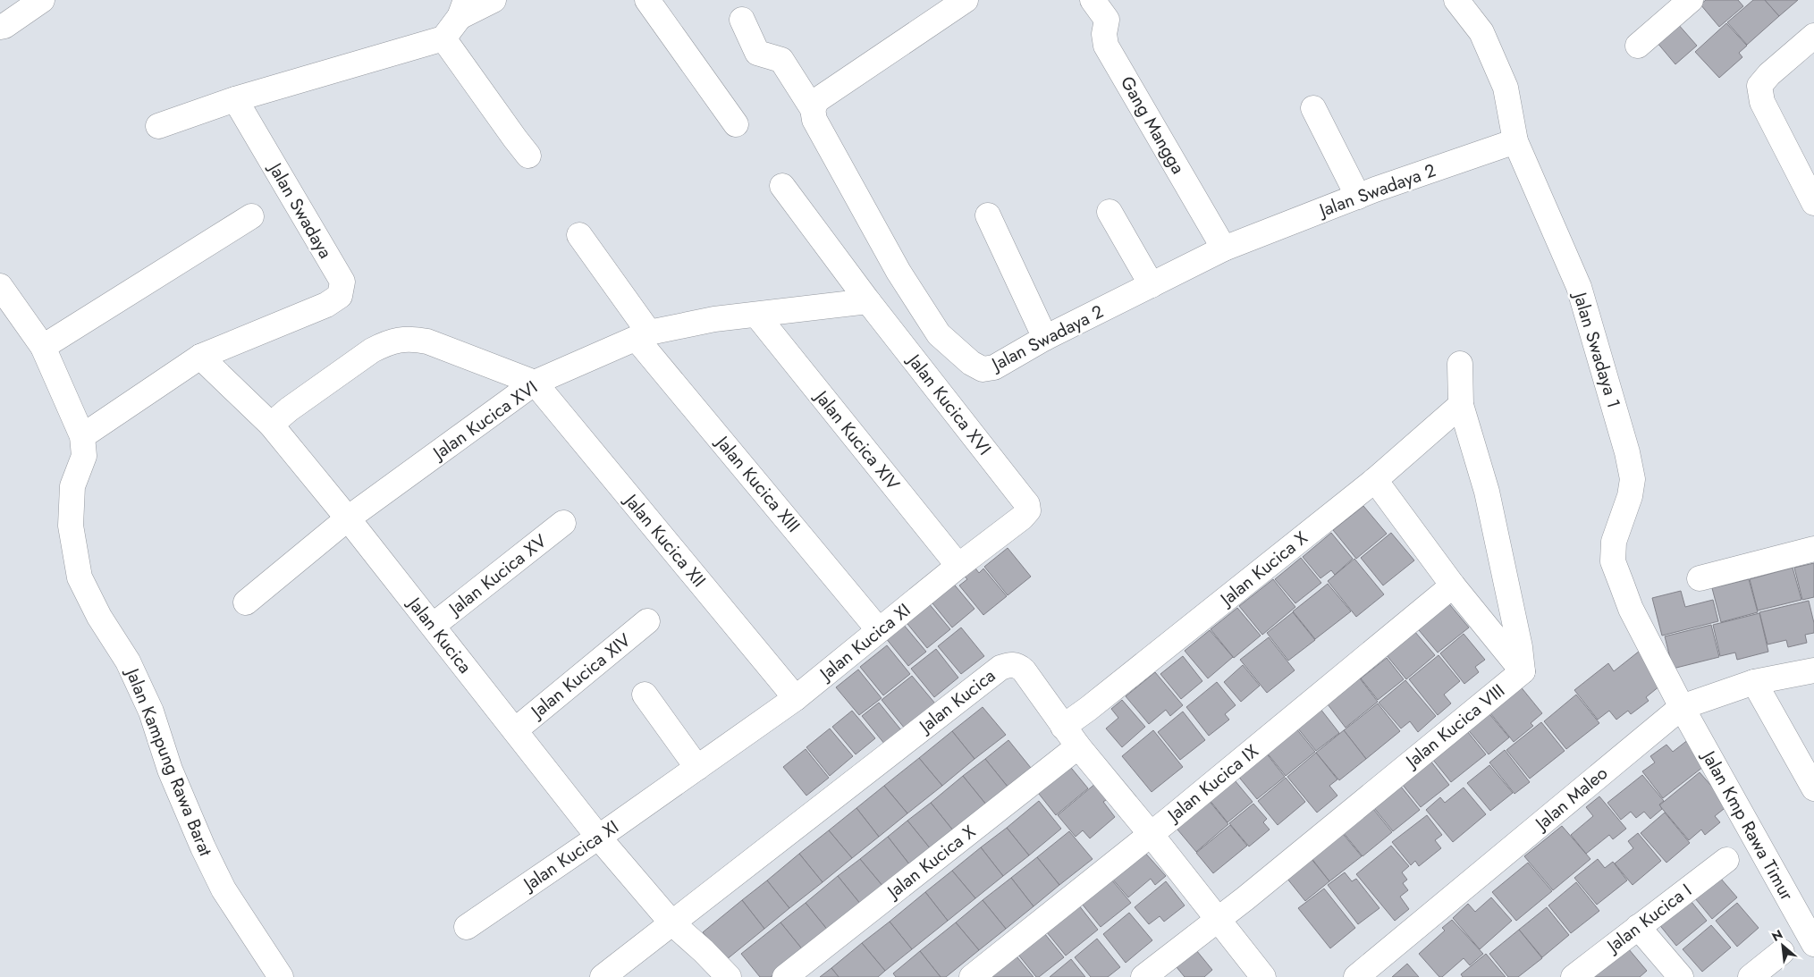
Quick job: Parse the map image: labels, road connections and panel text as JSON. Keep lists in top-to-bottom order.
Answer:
{
  "streets": {
    "street": [
      "Gang Mangga",
      "Jalan Swadaya 2",
      "Jalan Swadaya",
      "Jalan Swadaya 1",
      "Jalan Kucica XVI",
      "Jalan Kucica XIV",
      "Jalan Kucica XIII",
      "Jalan Kucica XII",
      "Jalan Kucica X",
      "Jalan Kucica XV",
      "Jalan Kucica",
      "Jalan Kucica XI",
      "Jalan Kucica VIII",
      "Jalan Kampung Rawa Barat",
      "Jalan Kucica IX",
      "Jalan Maleo",
      "Jalan Kmp Rawa Timur",
      "Jalan Kucica I"
    ]
  },
  "crossings": [
    ["Gang Mangga", "Jalan Swadaya 2"],
    ["Jalan Swadaya 2", "Jalan Swadaya 1"],
    ["Jalan Swadaya", "Jalan Kucica"],
    ["Jalan Swadaya", "Jalan Kampung Rawa Barat"],
    ["Jalan Swadaya 1", "Jalan Maleo"],
    ["Jalan Swadaya 1", "Jalan Kmp Rawa Timur"],
    ["Jalan Kucica XVI", "Jalan Kucica XIV"],
    ["Jalan Kucica XVI", "Jalan Kucica XIII"],
    ["Jalan Kucica XVI", "Jalan Kucica XII"],
    ["Jalan Kucica XVI", "Jalan Kucica"],
    ["Jalan Kucica XVI", "Jalan Kucica XI"],
    ["Jalan Kucica XIV", "Jalan Kucica"],
    ["Jalan Kucica XIV", "Jalan Kucica XI"],
    ["Jalan Kucica XIII", "Jalan Kucica XI"],
    ["Jalan Kucica XII", "Jalan Kucica XI"],
    ["Jalan Kucica X", "Jalan Kucica"],
    ["Jalan Kucica X", "Jalan Kucica VIII"],
    ["Jalan Kucica XV", "Jalan Kucica"],
    ["Jalan Kucica", "Jalan Kucica XI"],
    ["Jalan Kucica", "Jalan Kucica VIII"],
    ["Jalan Kucica", "Jalan Kucica IX"],
    ["Jalan Maleo", "Jalan Kmp Rawa Timur"]
  ],
  "north": "top left"
}
